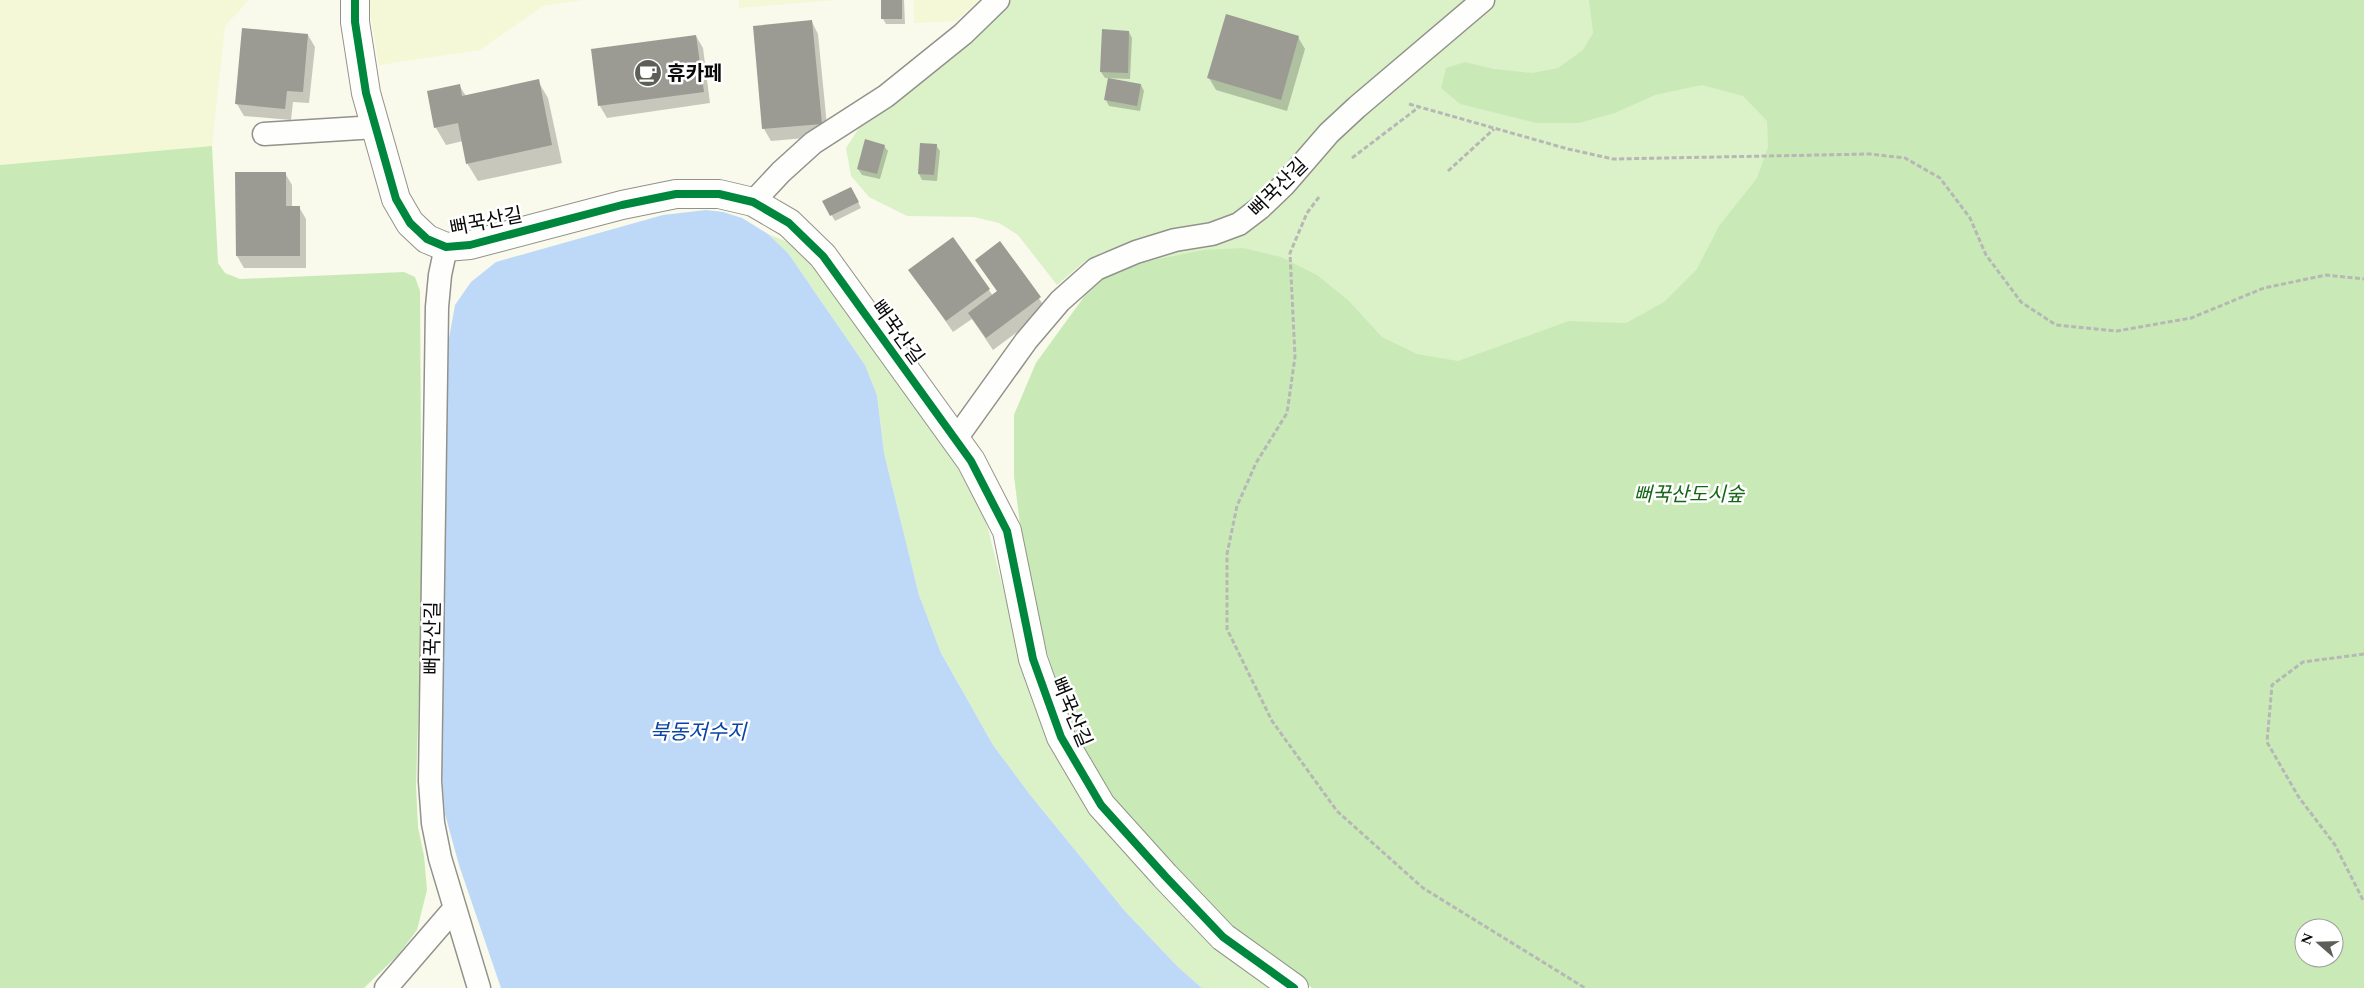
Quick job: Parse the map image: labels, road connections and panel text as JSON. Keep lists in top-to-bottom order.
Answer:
{
  "streets": {
    "street": ["뻐꾹산길"]
  },
  "water": ["북동저수지"],
  "parks": ["뻐꾹산도시숲"],
  "places": {
    "cafe": ["휴카페"]
  },
  "north": "left"
}
